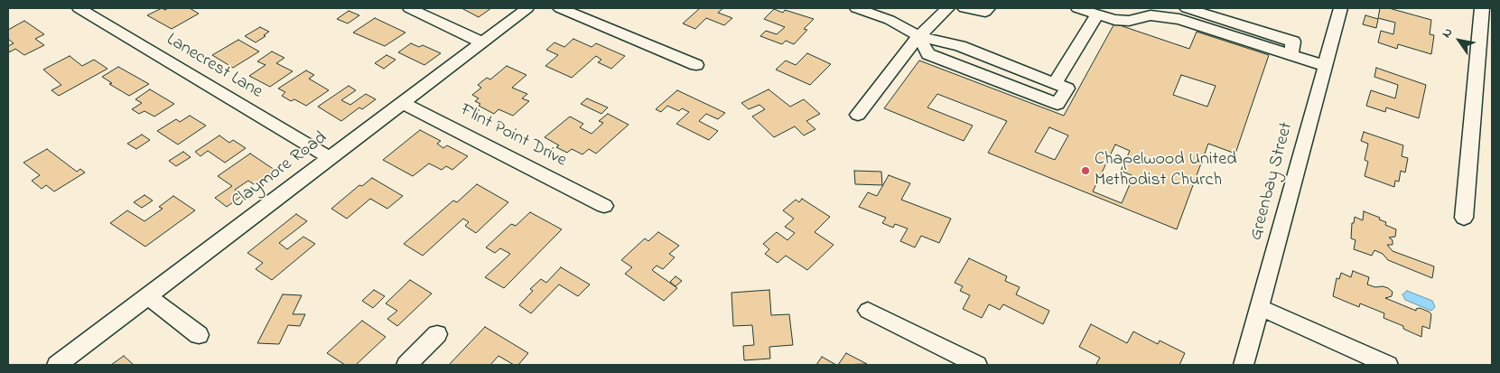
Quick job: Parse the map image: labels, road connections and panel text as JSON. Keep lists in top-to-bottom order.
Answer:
{
  "streets": {
    "street": [
      "Lanecrest Lane",
      "Flint Point Drive",
      "Claymore Road",
      "Greenbay Street"
    ]
  },
  "crossings": [
    ["Lanecrest Lane", "Claymore Road"],
    ["Flint Point Drive", "Claymore Road"]
  ],
  "places": ["Chapelwood United Methodist Church"],
  "north": "top left"
}
